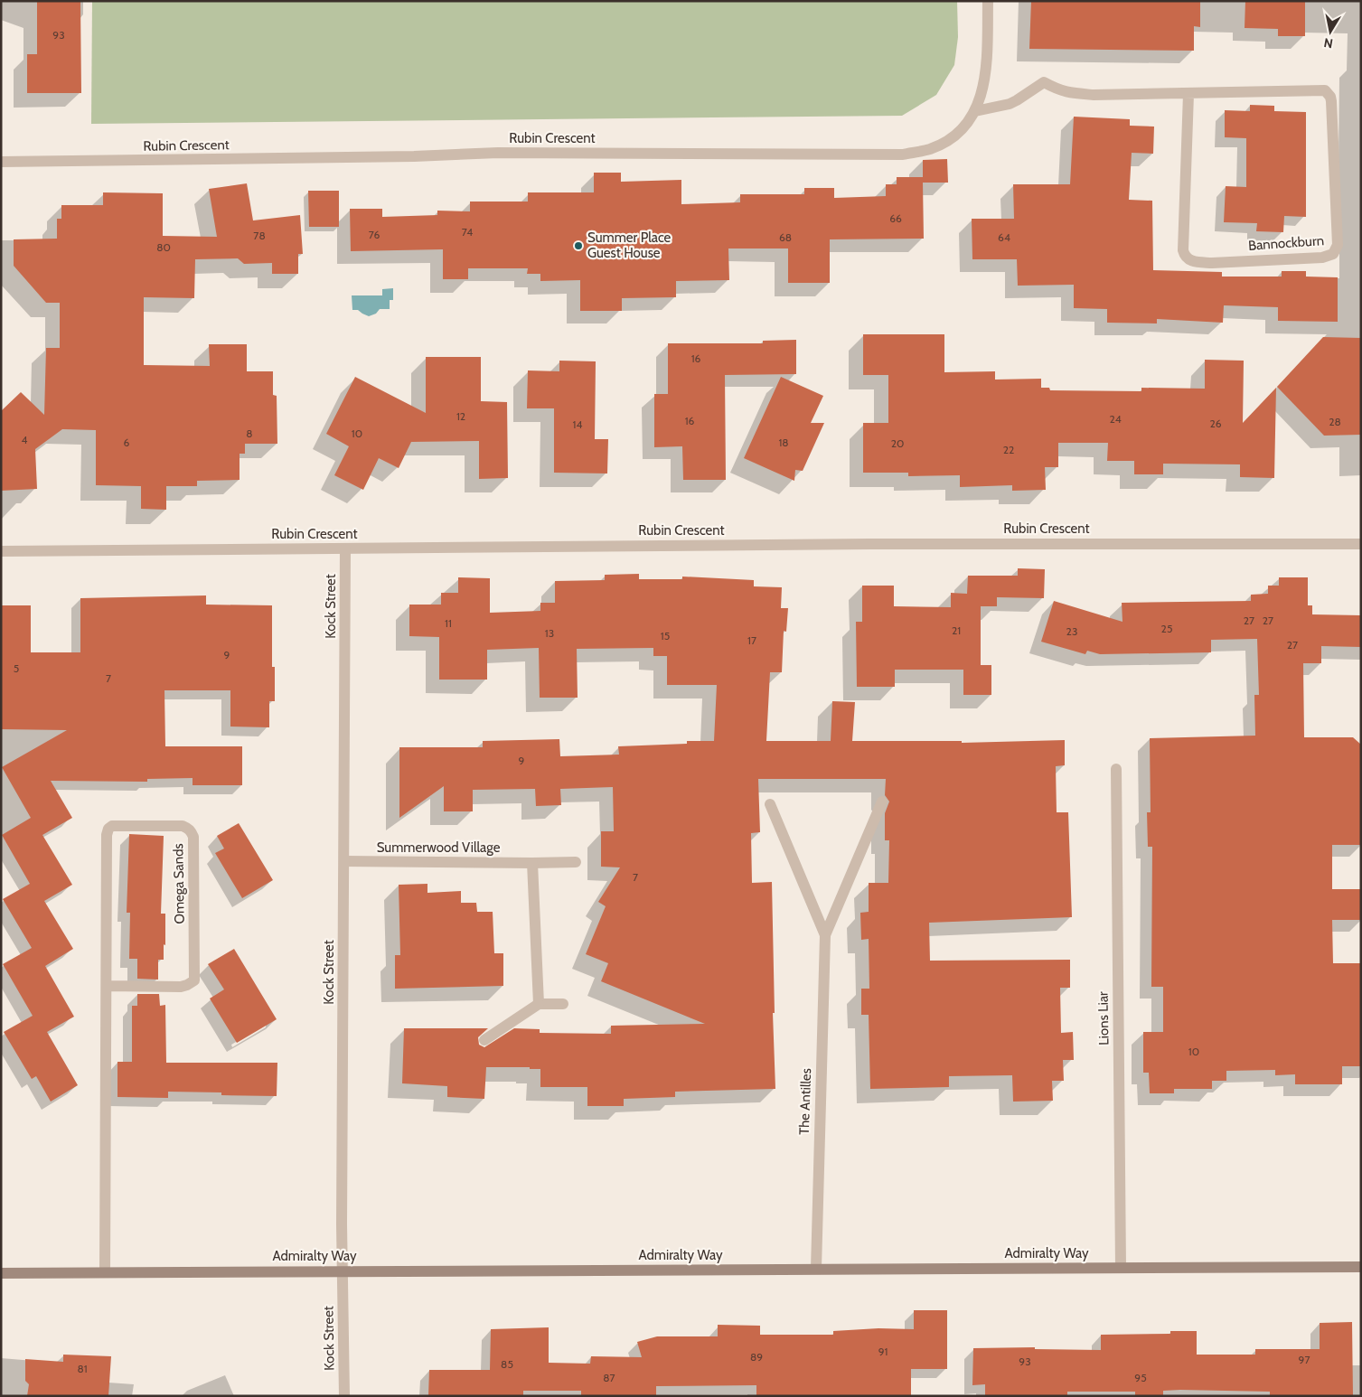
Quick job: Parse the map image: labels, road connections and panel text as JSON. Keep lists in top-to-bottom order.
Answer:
{
  "streets": {
    "main road": ["Admiralty Way"],
    "street": [
      "Rubin Crescent",
      "Bannockburn",
      "Kock Street",
      "Summerwood Village",
      "Omega Sands",
      "Lions Liar",
      "The Antilles"
    ]
  },
  "crossings": [
    ["Rubin Crescent", "Bannockburn"],
    ["Rubin Crescent", "Kock Street"],
    ["Kock Street", "Summerwood Village"],
    ["Kock Street", "Admiralty Way"],
    ["Omega Sands", "Admiralty Way"],
    ["Lions Liar", "Admiralty Way"],
    ["The Antilles", "Admiralty Way"]
  ],
  "places": ["Summer Place Guest House"],
  "house_numbers": [
    "93",
    "66",
    "74",
    "76",
    "78",
    "68",
    "64",
    "80",
    "16",
    "12",
    "24",
    "16",
    "28",
    "26",
    "14",
    "8",
    "10",
    "4",
    "6",
    "18",
    "20",
    "22",
    "27",
    "27",
    "11",
    "25",
    "21",
    "23",
    "13",
    "15",
    "17",
    "27",
    "9",
    "5",
    "7",
    "9",
    "7",
    "10",
    "91",
    "89",
    "97",
    "93",
    "85",
    "81",
    "87",
    "95"
  ],
  "north": "bottom"
}
